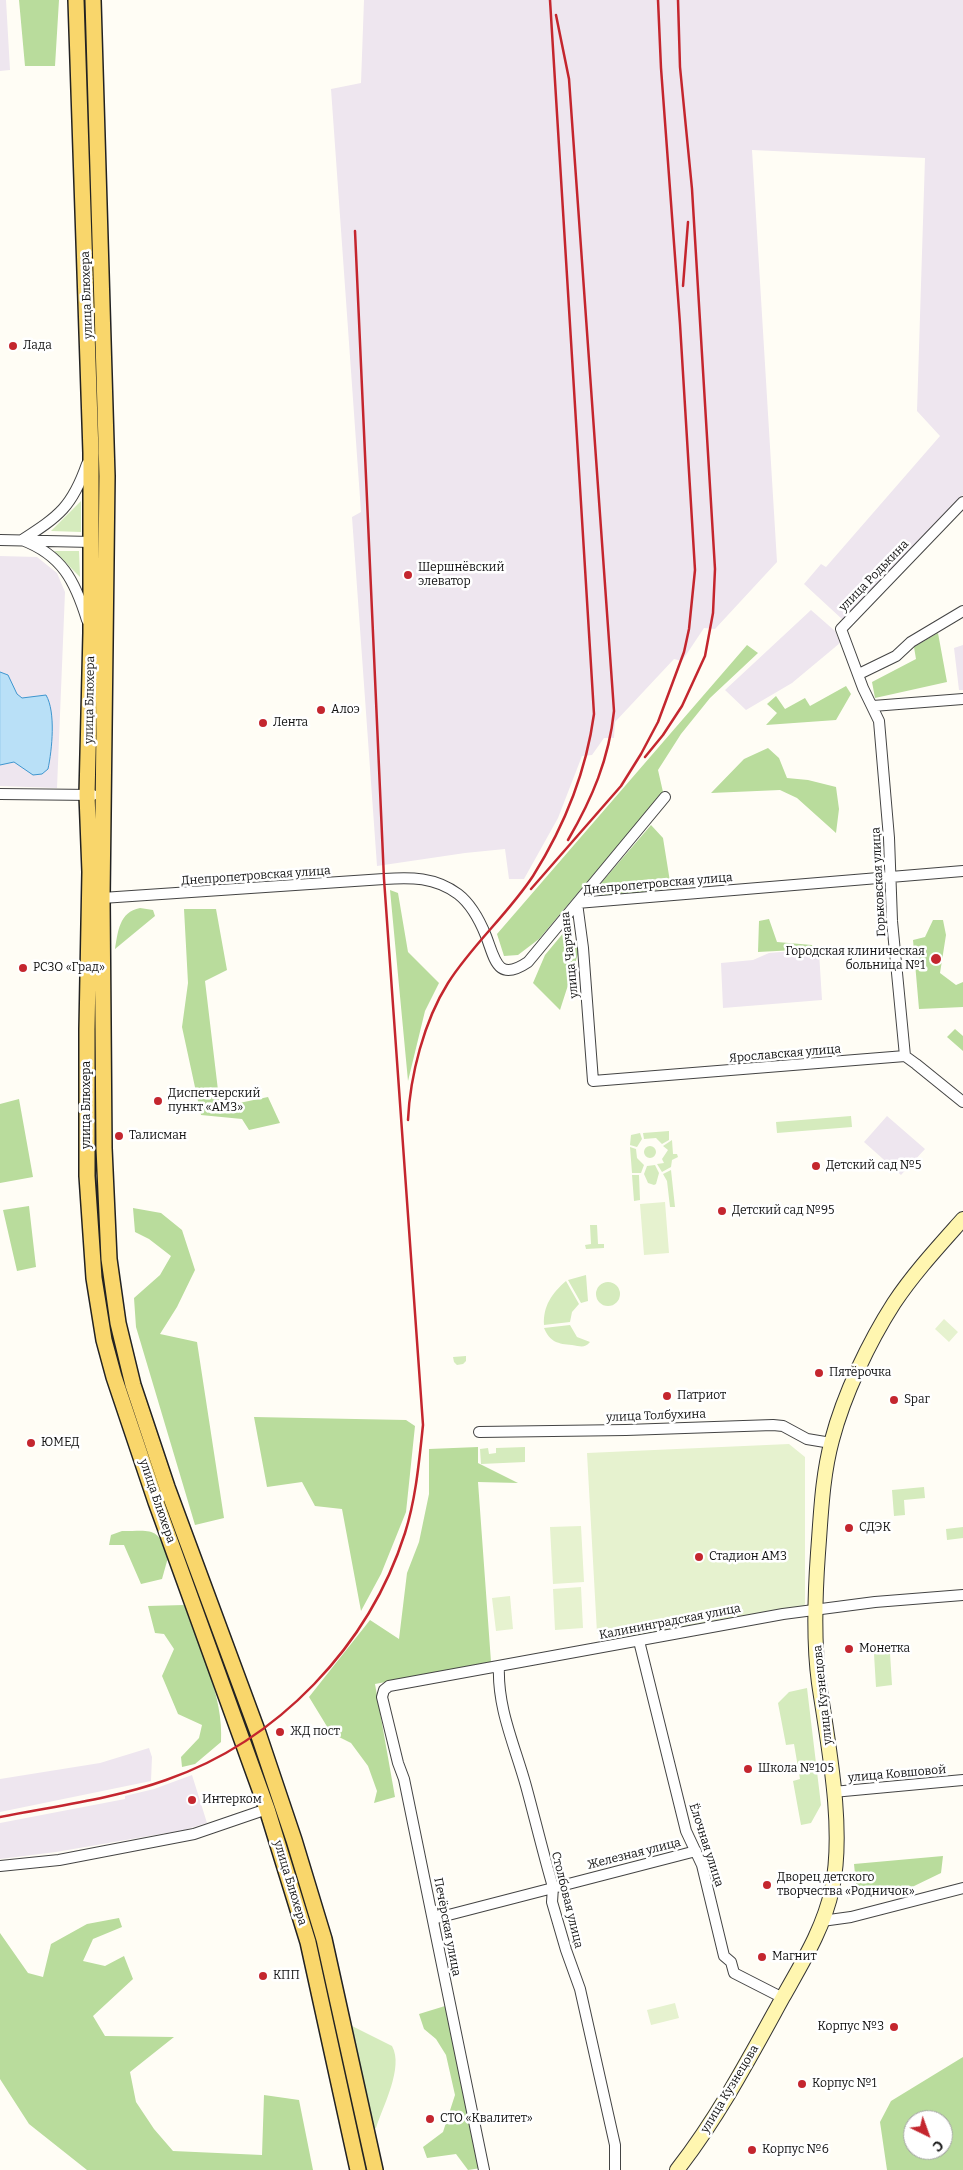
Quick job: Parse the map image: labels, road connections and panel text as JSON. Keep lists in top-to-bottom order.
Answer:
{
  "streets": {
    "main road": ["улица Блюхера"],
    "street": [
      "улица Родькина",
      "Днепропетровская улица",
      "Горьковская улица",
      "улица Чарчана",
      "Ярославская улица",
      "улица Толбухина",
      "Калининградская улица",
      "улица Кузнецова",
      "улица Ковшовой",
      "Ёлочная улица",
      "Железная улица",
      "Столбовая улица",
      "Печёрская улица"
    ]
  },
  "crossings": [
    ["улица Блюхера", "Днепропетровская улица"],
    ["улица Родькина", "Горьковская улица"],
    ["Днепропетровская улица", "Горьковская улица"],
    ["Днепропетровская улица", "улица Чарчана"],
    ["Горьковская улица", "Ярославская улица"],
    ["улица Чарчана", "Ярославская улица"],
    ["улица Толбухина", "улица Кузнецова"],
    ["Калининградская улица", "улица Кузнецова"],
    ["Калининградская улица", "Ёлочная улица"],
    ["Калининградская улица", "Столбовая улица"],
    ["Калининградская улица", "Печёрская улица"],
    ["улица Кузнецова", "улица Ковшовой"],
    ["улица Кузнецова", "Ёлочная улица"],
    ["Ёлочная улица", "Железная улица"],
    ["Железная улица", "Столбовая улица"],
    ["Железная улица", "Печёрская улица"]
  ],
  "places": [
    "Лада",
    "Шершнёвский элеватор",
    "Алоэ",
    "Лента",
    "Городская клиническая больница №1",
    "РСЗО «Град»",
    "Диспетчерский пункт «АМЗ»",
    "Талисман",
    "Детский сад №5",
    "Детский сад №95",
    "Пятёрочка",
    "Патриот",
    "Spar",
    "ЮМЕД",
    "СДЭК",
    "Стадион АМЗ",
    "Монетка",
    "ЖД пост",
    "Школа №105",
    "Интерком",
    "Дворец детского творчества «Родничок»",
    "Магнит",
    "КПП",
    "Корпус №3",
    "Корпус №1",
    "СТО «Квалитет»",
    "Корпус №6"
  ],
  "north": "bottom right"
}
